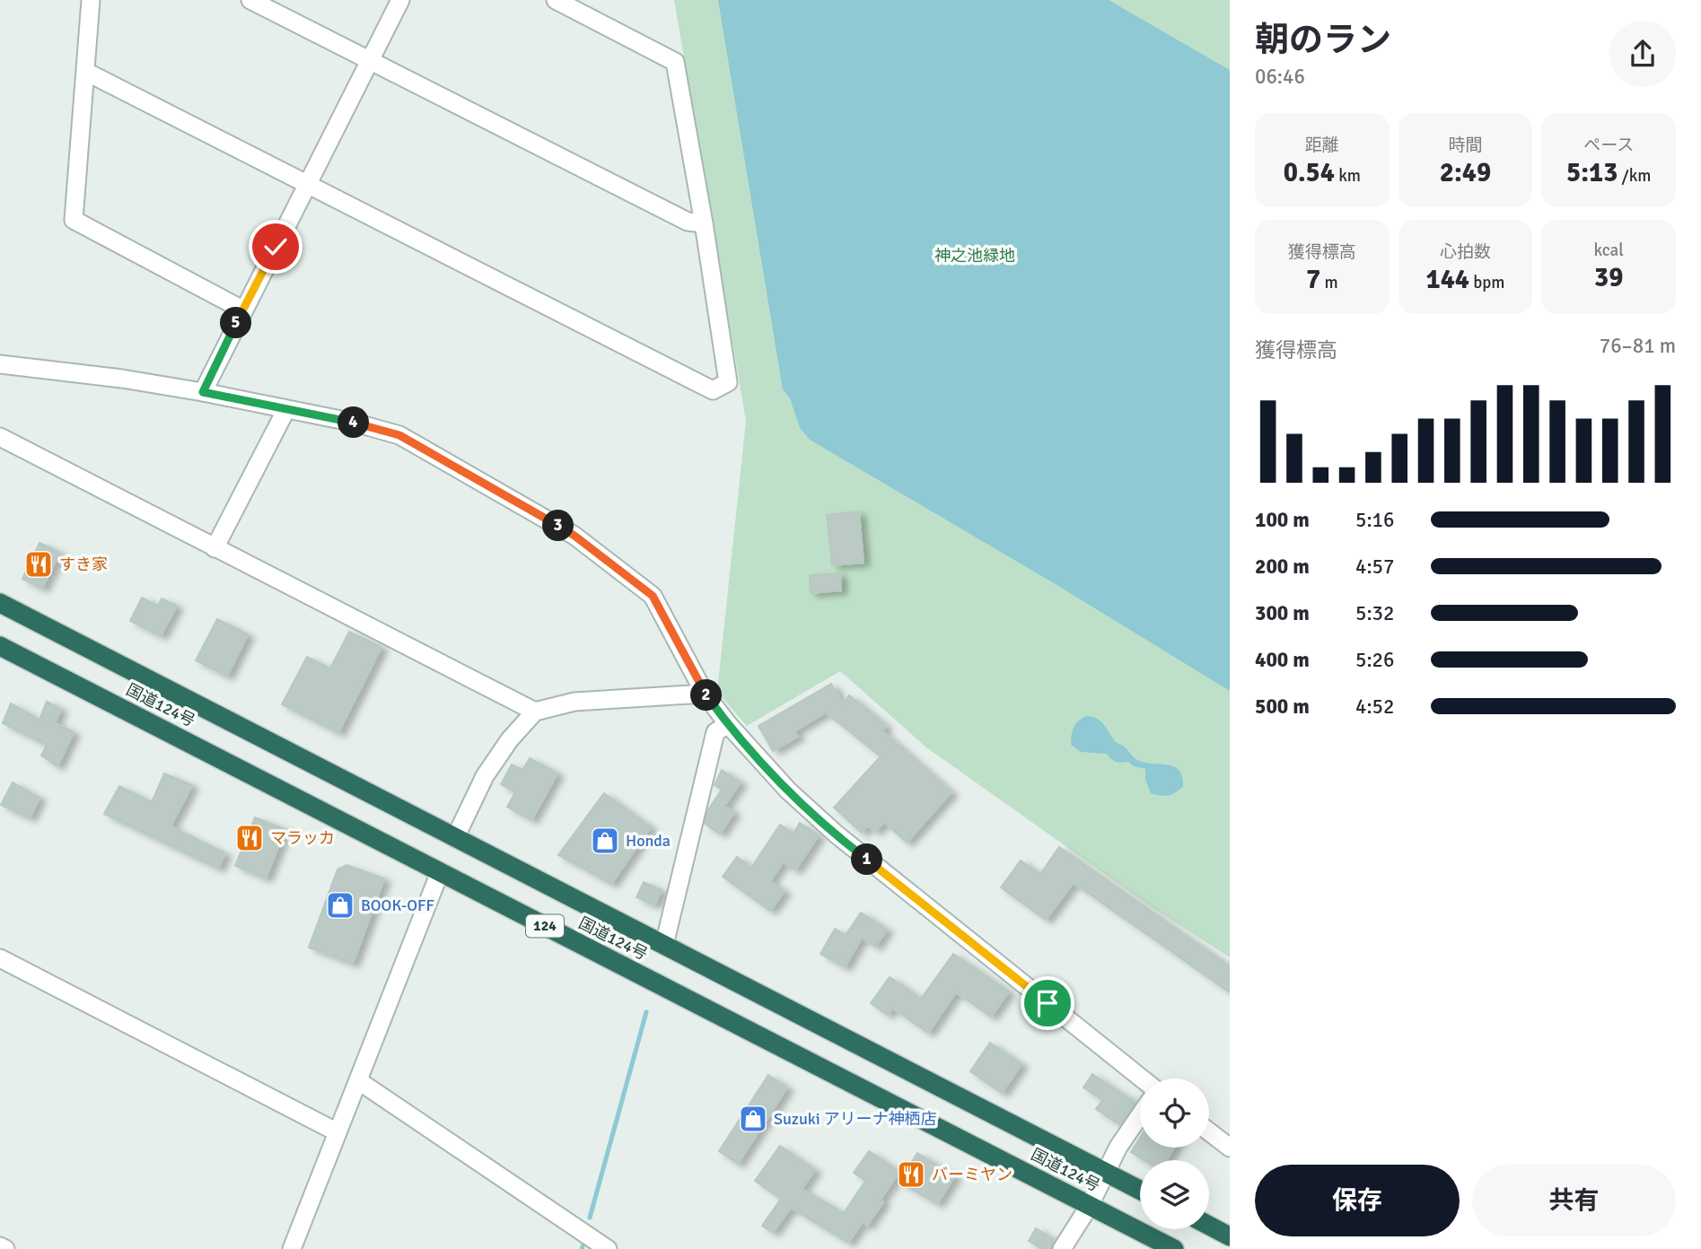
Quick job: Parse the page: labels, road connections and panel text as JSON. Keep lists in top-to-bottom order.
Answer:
{
  "streets": {
    "highway": ["国道124号", "124"]
  },
  "parks": ["神之池緑地"],
  "places": {
    "restaurant": ["すき家", "マラッカ", "バーミヤン"],
    "shop": ["Honda", "BOOK-OFF", "Suzuki アリーナ神栖店"]
  },
  "page": {
    "heading": ["朝のラン", "06:46"],
    "stats": [
      ["距離", "0.54 km"],
      ["時間", "2:49"],
      ["ペース", "5:13 /km"],
      ["獲得標高", "7 m"],
      ["心拍数", "144 bpm"],
      ["kcal", "39"]
    ],
    "pins": [
      "5",
      "4",
      "3",
      "2",
      "1"
    ],
    "chart": ["獲得標高", "76–81 m"],
    "list": [
      {
        "name": "100 m",
        "note": "5:16"
      },
      {
        "name": "200 m",
        "note": "4:57"
      },
      {
        "name": "300 m",
        "note": "5:32"
      },
      {
        "name": "400 m",
        "note": "5:26"
      },
      {
        "name": "500 m",
        "note": "4:52"
      }
    ],
    "buttons": ["保存", "共有"]
  }
}
